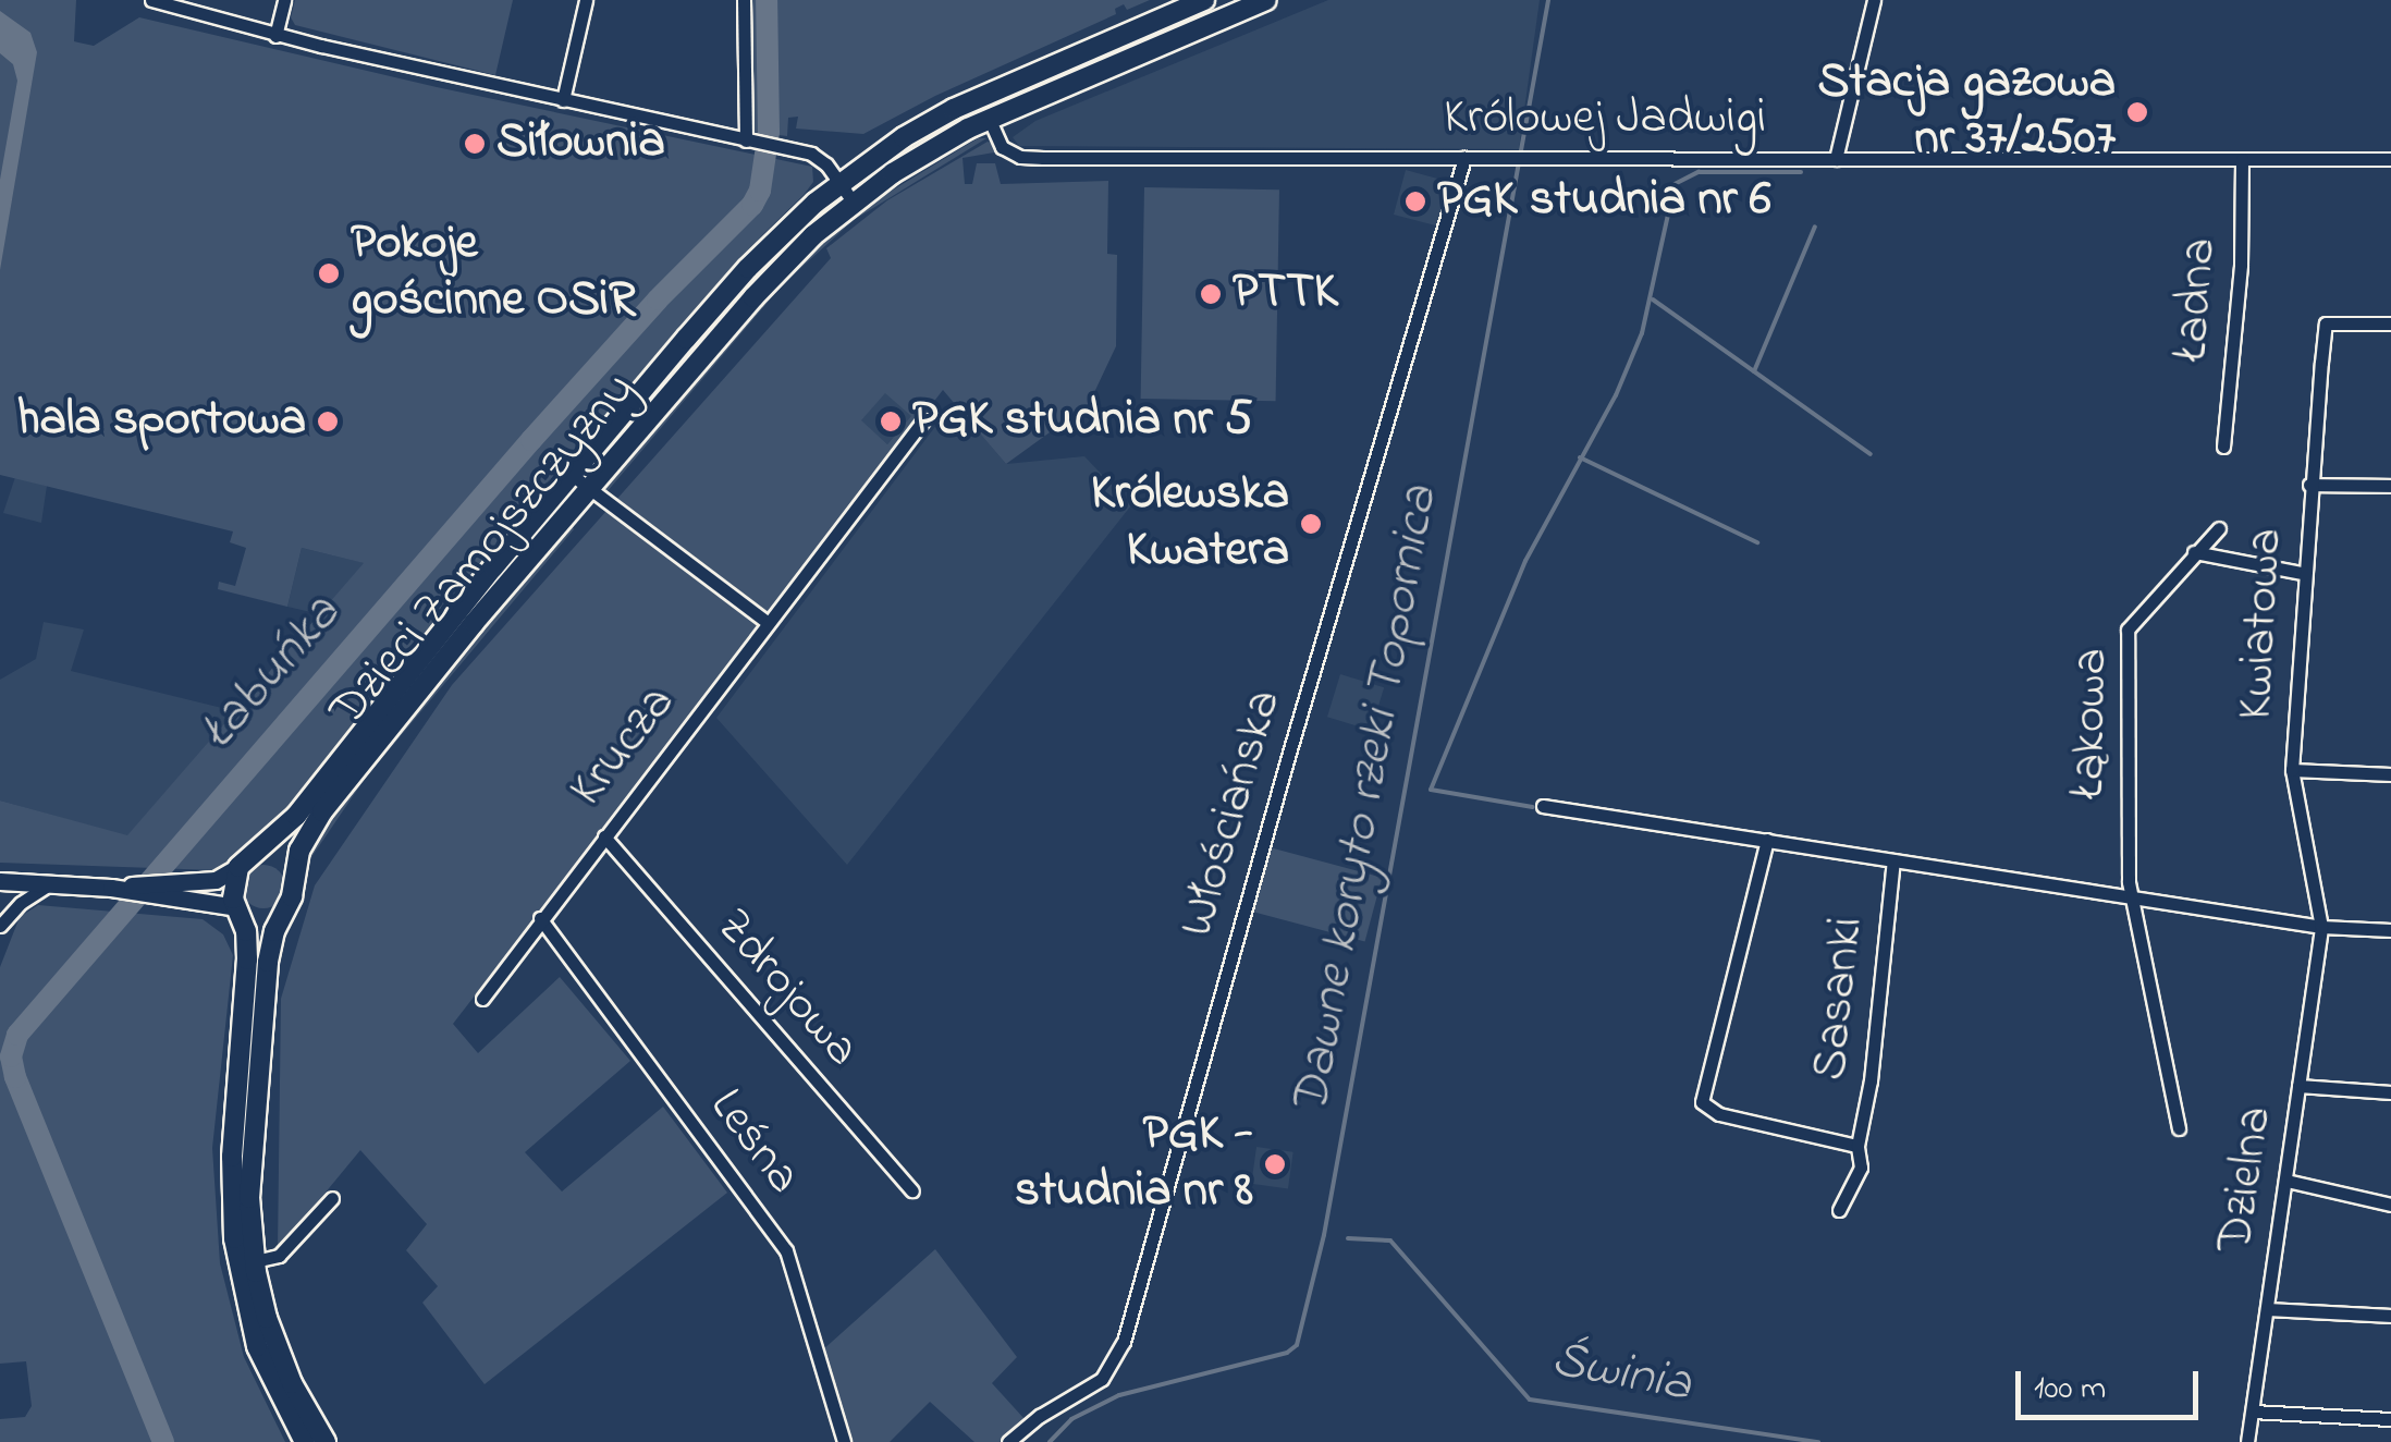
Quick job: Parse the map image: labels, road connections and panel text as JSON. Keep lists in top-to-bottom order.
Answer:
{
  "streets": {
    "main road": ["Dzieci Zamojszczyzny"],
    "street": [
      "Królowej Jadwigi",
      "Ładna",
      "Kwiatowa",
      "Łąkowa",
      "Krucza",
      "Włościańska",
      "Zdrojowa",
      "Sasanki",
      "Leśna",
      "Dzielna"
    ]
  },
  "crossings": [
    ["Królowej Jadwigi", "Ładna"],
    ["Królowej Jadwigi", "Dzieci Zamojszczyzny"],
    ["Królowej Jadwigi", "Włościańska"],
    ["Kwiatowa", "Dzielna"],
    ["Krucza", "Zdrojowa"],
    ["Krucza", "Leśna"]
  ],
  "water": ["Łabuńka", "Dawne koryto rzeki Topornica", "Świnia"],
  "places": [
    "Stacja gazowa nr 37/2507",
    "Siłownia",
    "PGK studnia nr 6",
    "Pokoje gościnne OSiR",
    "PTTK",
    "hala sportowa",
    "PGK studnia nr 5",
    "Królewska Kwatera",
    "PGK - studnia nr 8"
  ],
  "scale_bar": "100 m"
}
